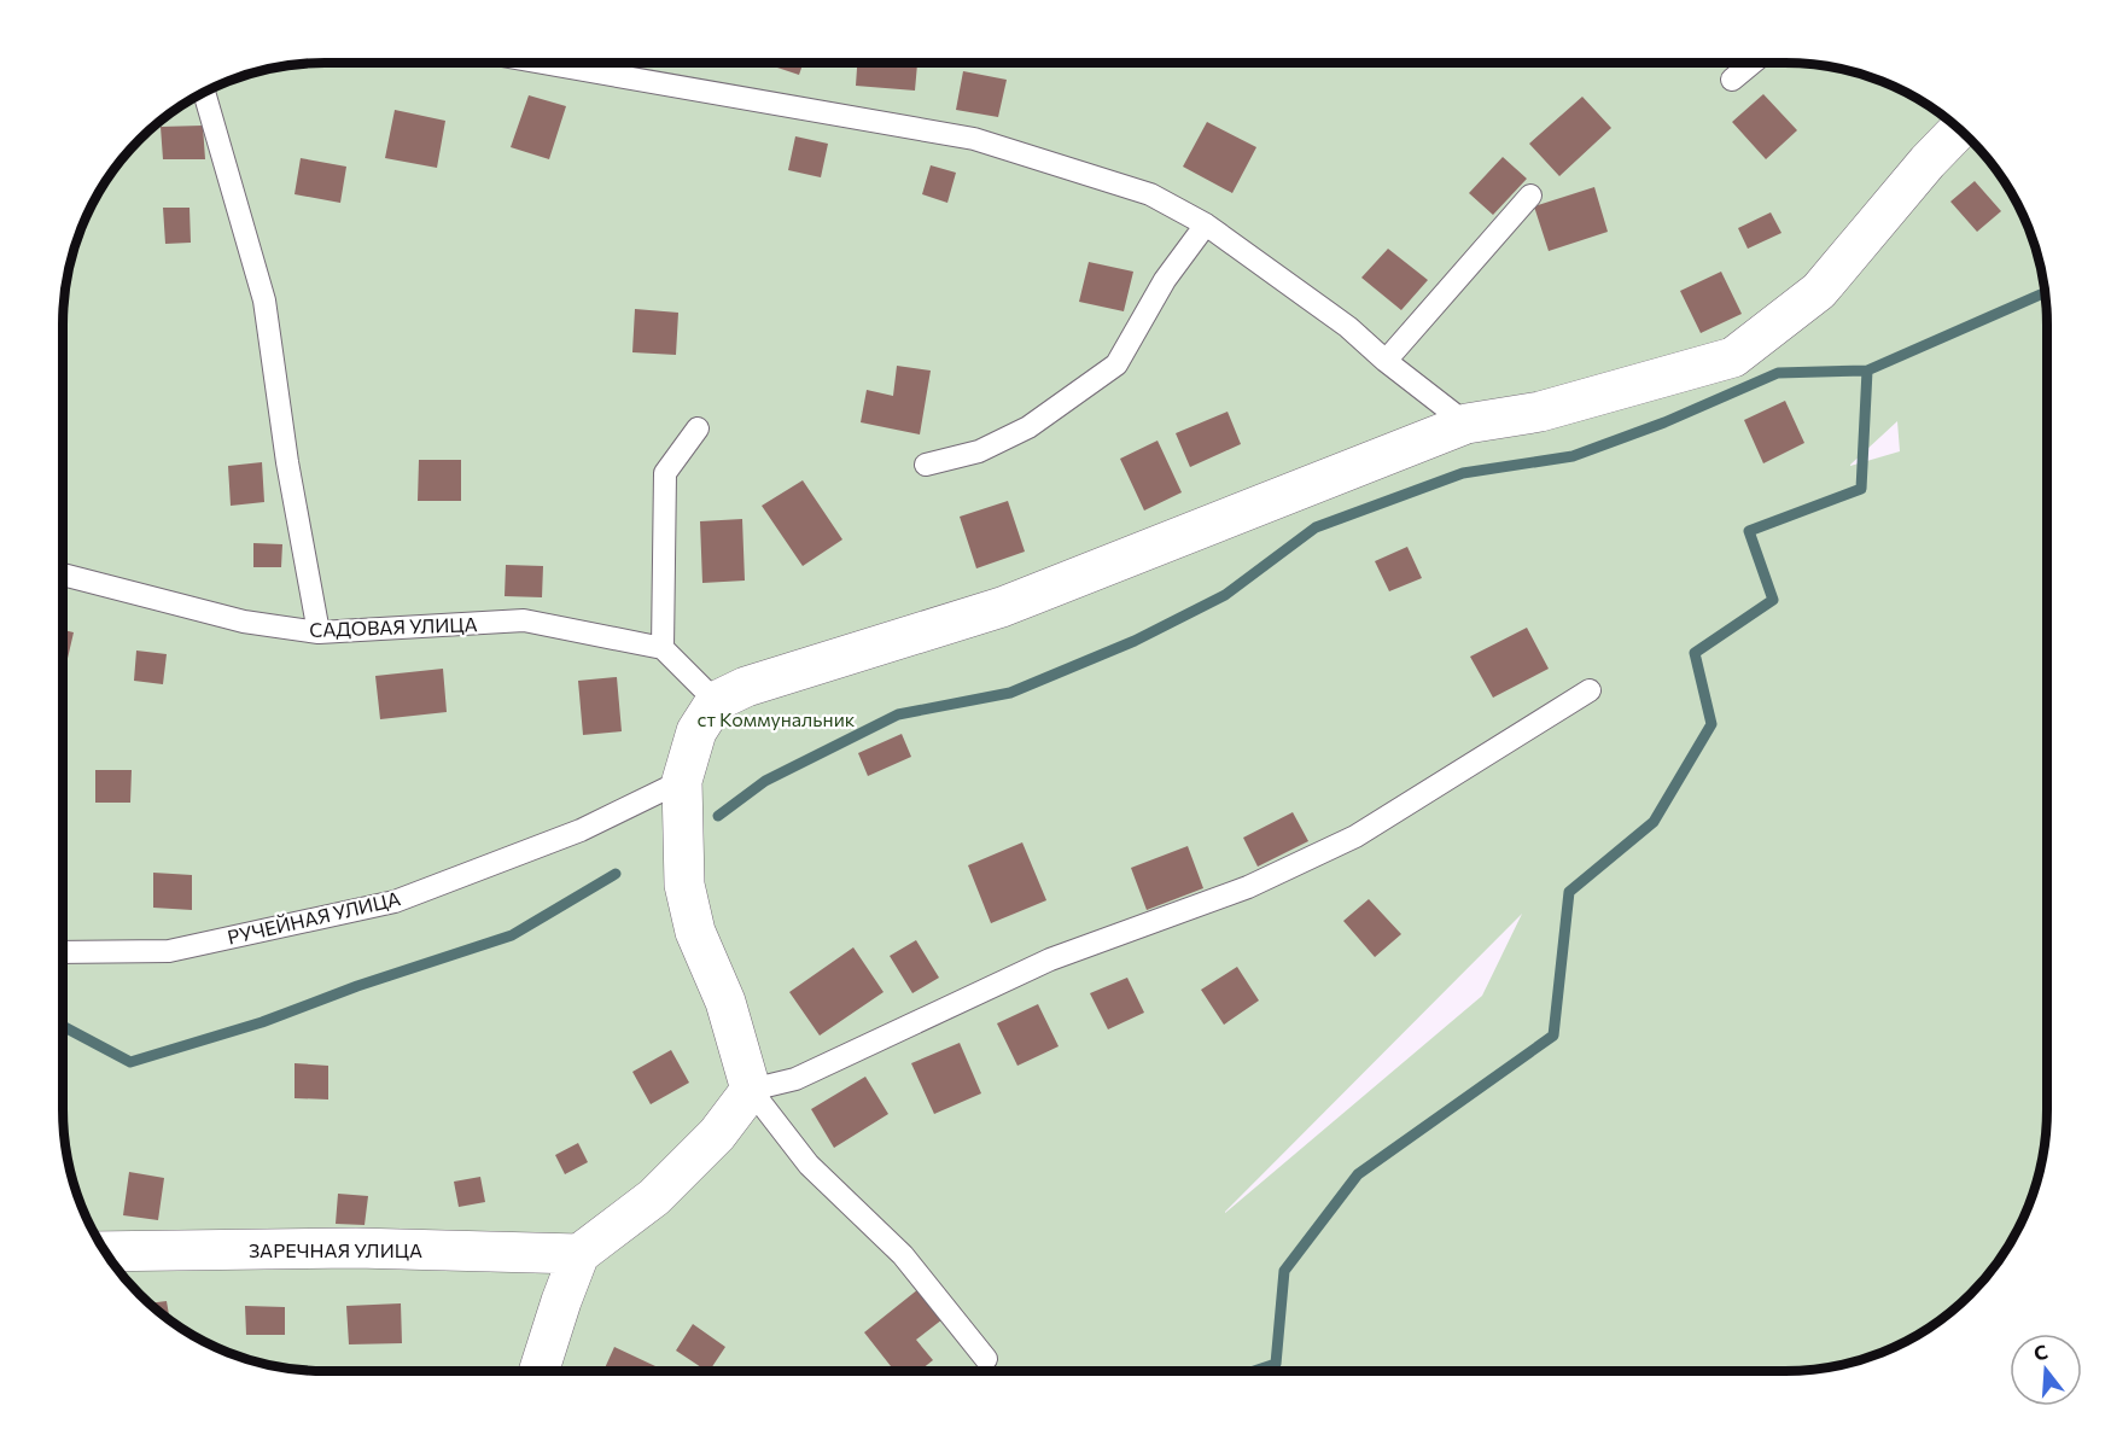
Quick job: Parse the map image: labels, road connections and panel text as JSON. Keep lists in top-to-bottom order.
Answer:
{
  "streets": {
    "street": ["ЗАРЕЧНАЯ УЛИЦА"],
    "lane": ["САДОВАЯ УЛИЦА", "РУЧЕЙНАЯ УЛИЦА"]
  },
  "parks": ["ст Коммунальник"],
  "north": "top"
}
